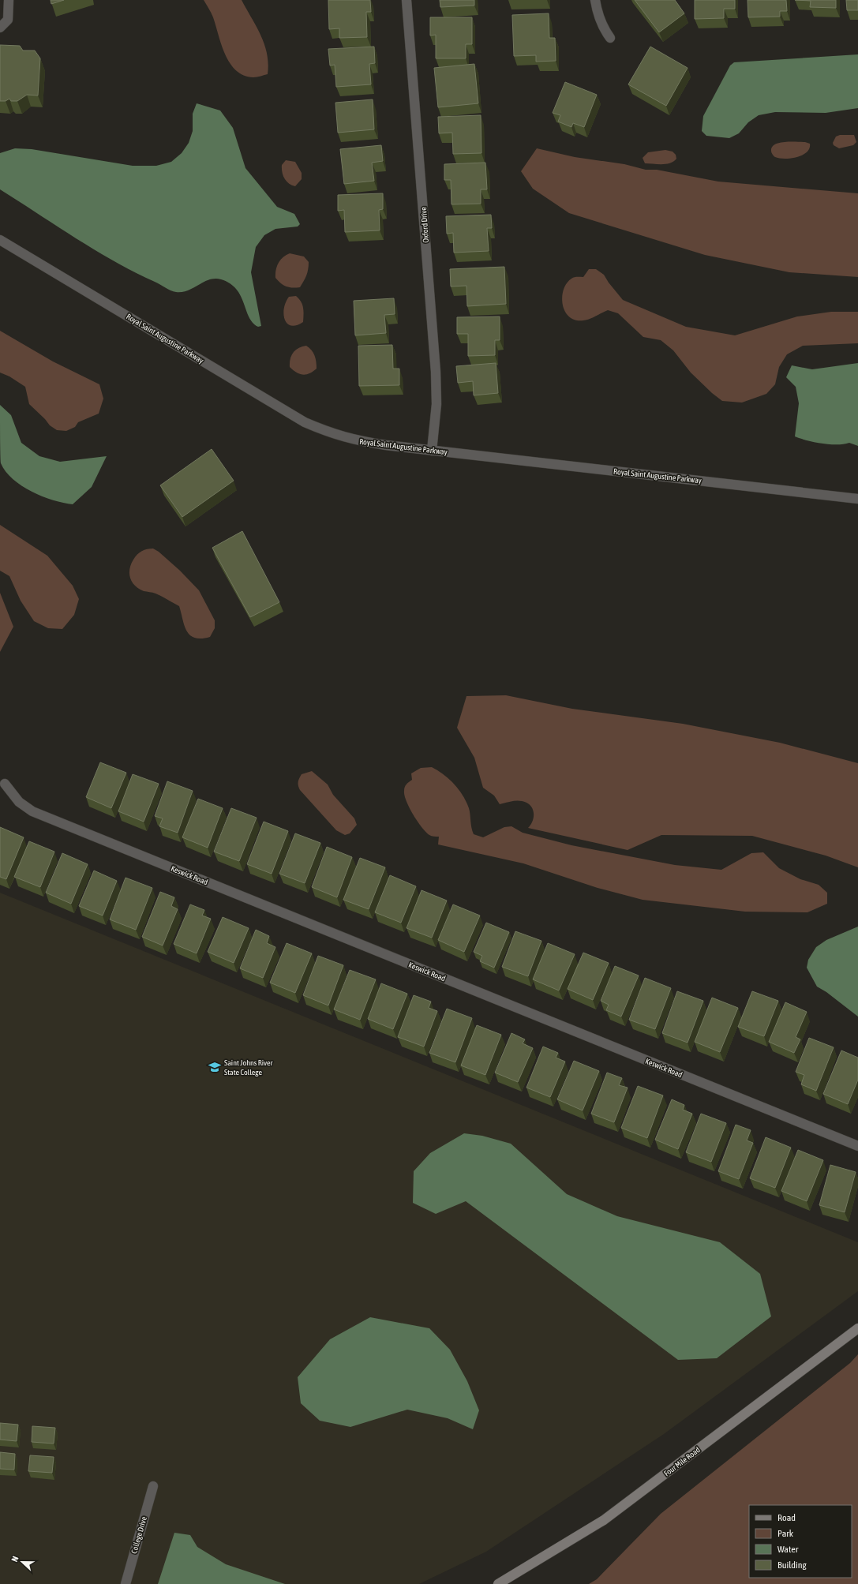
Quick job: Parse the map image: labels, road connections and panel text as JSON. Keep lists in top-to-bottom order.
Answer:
{
  "streets": {
    "main road": ["Four Mile Road"],
    "street": [
      "Oxford Drive",
      "Royal Saint Augustine Parkway",
      "Keswick Road",
      "College Drive"
    ]
  },
  "crossings": [
    ["Oxford Drive", "Royal Saint Augustine Parkway"]
  ],
  "places": {
    "school or university": ["Saint Johns River State College"]
  },
  "legend": [
    "Road",
    "Park",
    "Water",
    "Building"
  ],
  "north": "left"
}
